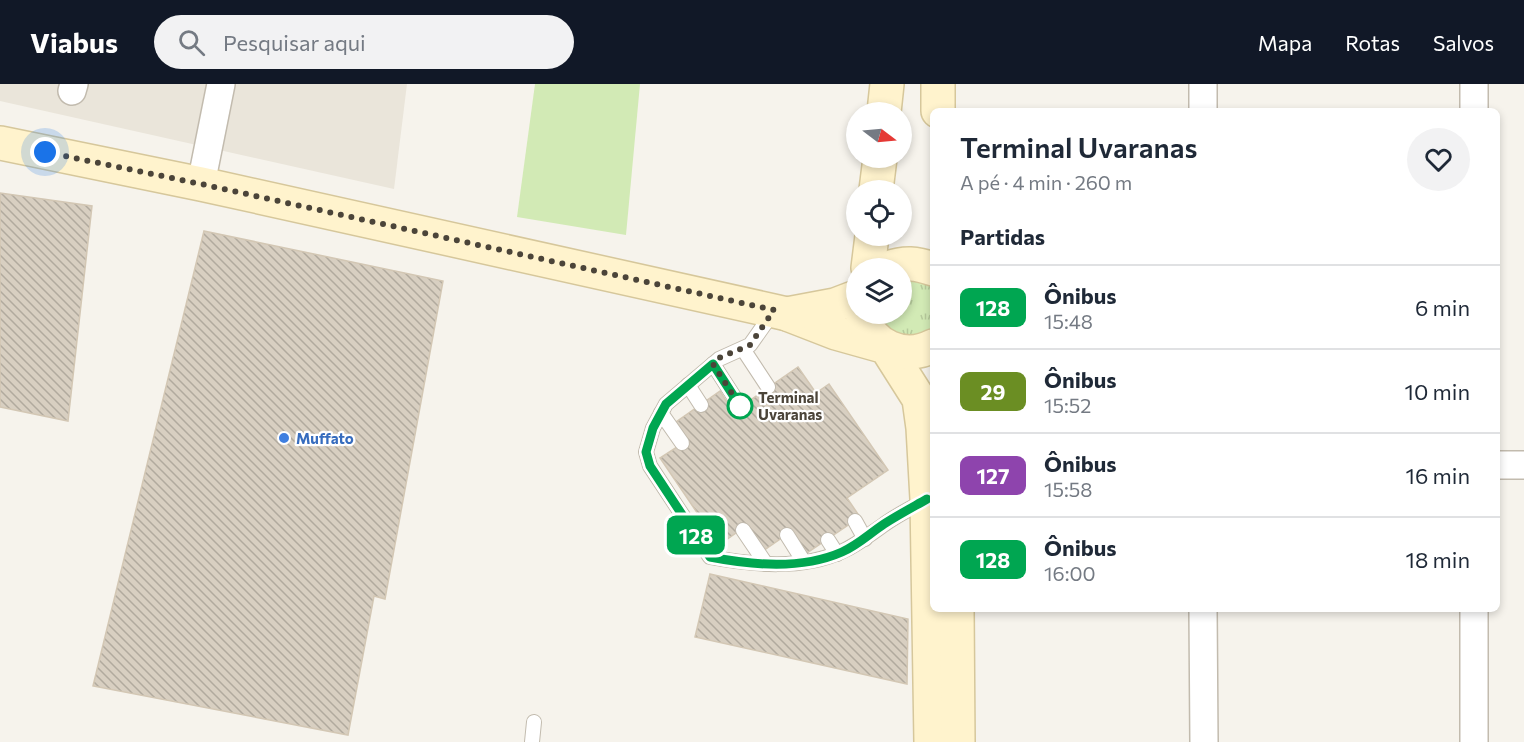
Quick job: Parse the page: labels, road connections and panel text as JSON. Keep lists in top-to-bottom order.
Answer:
{
  "places": ["Terminal Uvaranas", "Muffato"],
  "lines": ["bus line 128"],
  "north": "right",
  "page": {
    "header": "Viabus",
    "search": "Pesquisar aqui",
    "nav": ["Mapa", "Rotas", "Salvos"],
    "on_map": "128",
    "heading": [
      ["Terminal Uvaranas", "A pé · 4 min · 260 m"],
      "Partidas"
    ],
    "list": [
      {
        "mark": "128",
        "name": "Ônibus",
        "note": "15:48",
        "value": "6 min"
      },
      {
        "mark": "29",
        "name": "Ônibus",
        "note": "15:52",
        "value": "10 min"
      },
      {
        "mark": "127",
        "name": "Ônibus",
        "note": "15:58",
        "value": "16 min"
      },
      {
        "mark": "128",
        "name": "Ônibus",
        "note": "16:00",
        "value": "18 min"
      }
    ]
  }
}
